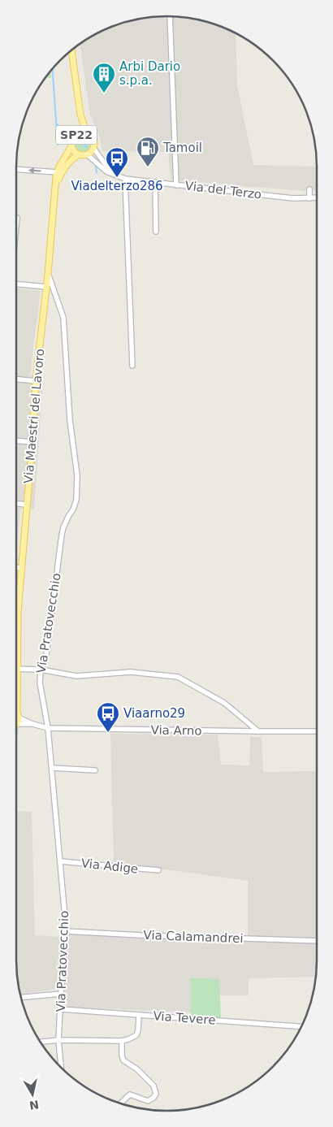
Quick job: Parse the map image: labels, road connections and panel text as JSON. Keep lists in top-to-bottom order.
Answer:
{
  "streets": {
    "main road": ["SP22", "Via Maestri del Lavoro"],
    "street": [
      "Via del Terzo",
      "Via Pratovecchio",
      "Via Arno",
      "Via Adige",
      "Via Calamandrei",
      "Via Tevere"
    ]
  },
  "crossings": [
    ["Via Maestri del Lavoro", "Via Pratovecchio"],
    ["Via Maestri del Lavoro", "Via Arno"],
    ["Via Pratovecchio", "Via Arno"],
    ["Via Pratovecchio", "Via Adige"],
    ["Via Pratovecchio", "Via Calamandrei"],
    ["Via Pratovecchio", "Via Tevere"]
  ],
  "places": {
    "building": ["Arbi Dario s.p.a."],
    "fuel station": ["Tamoil"],
    "bus stop": ["Viadelterzo286", "Viaarno29"]
  },
  "north": "bottom"
}
